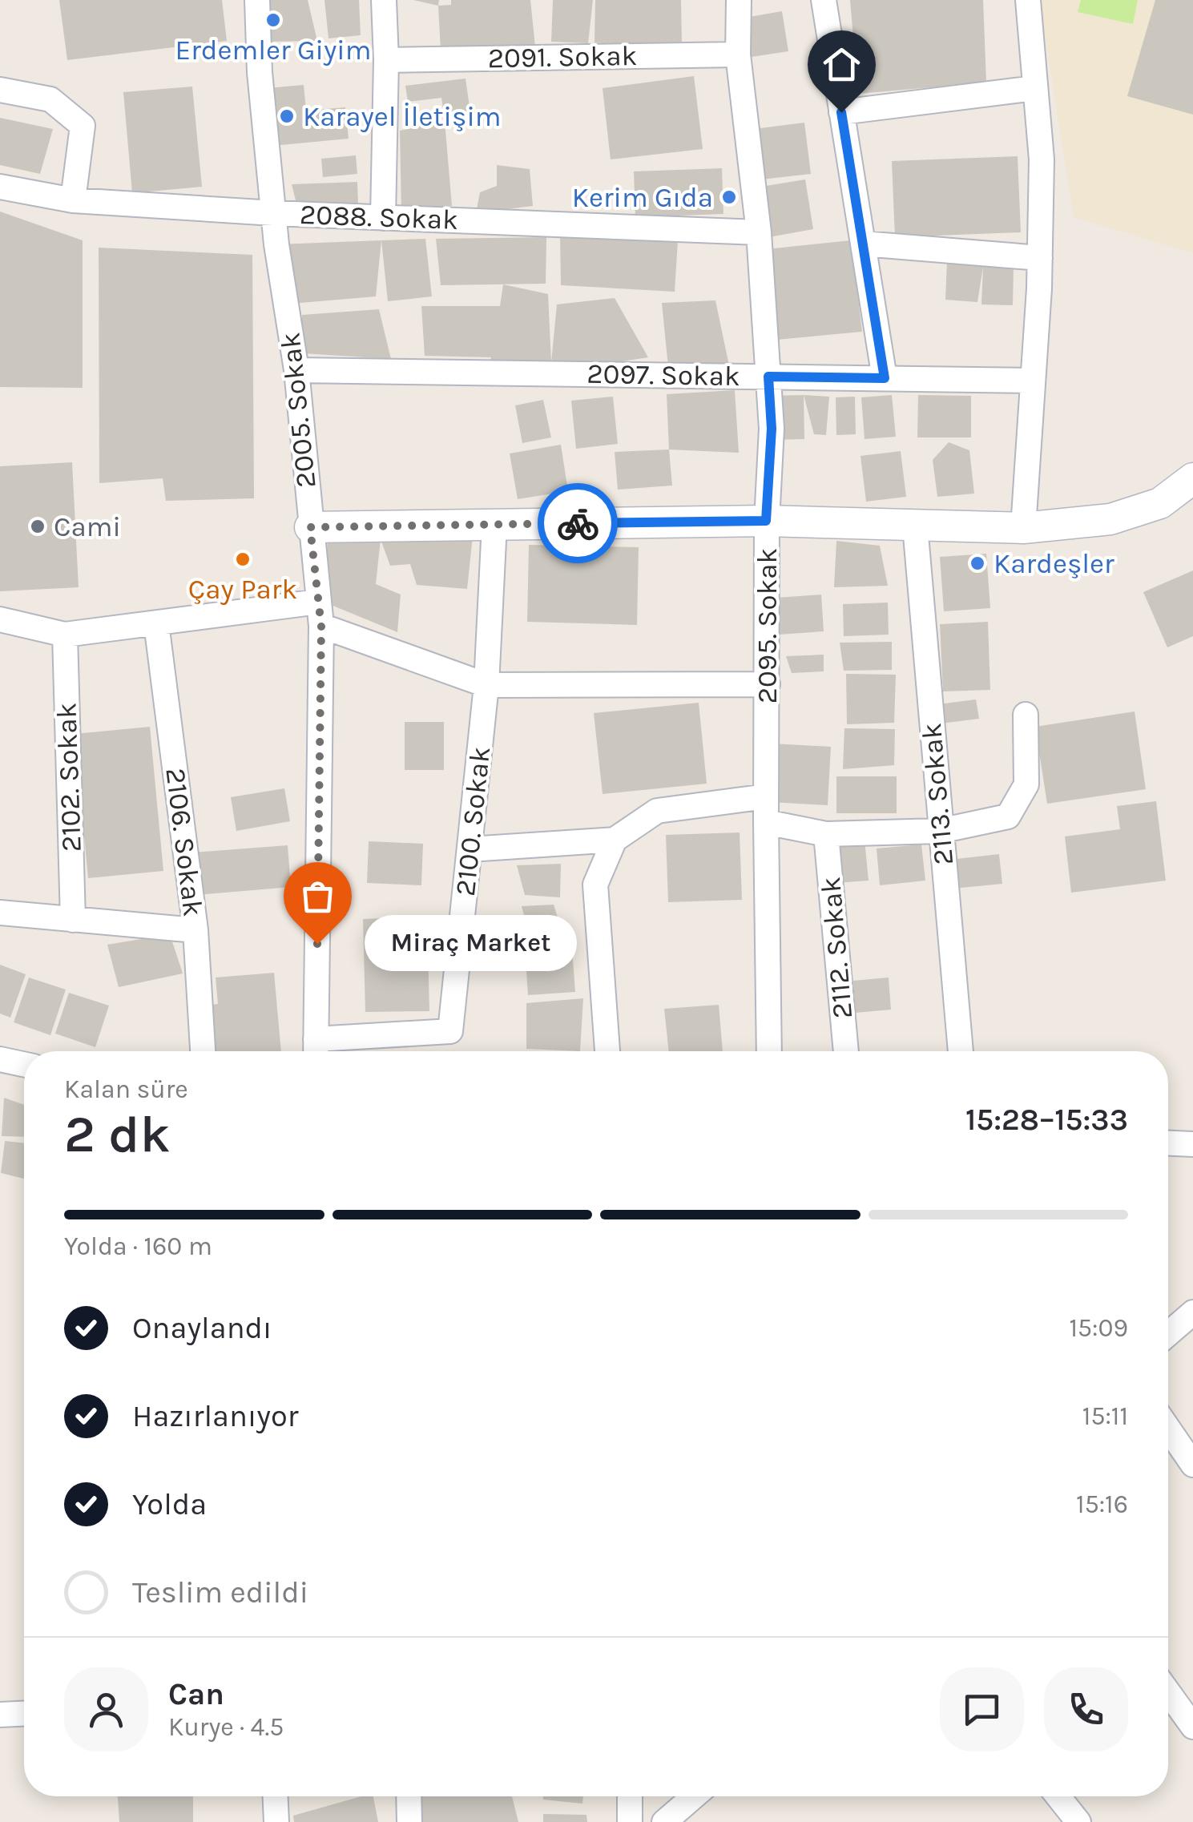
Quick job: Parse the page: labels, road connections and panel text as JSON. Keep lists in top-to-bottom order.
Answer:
{
  "streets": {
    "street": [
      "2091. Sokak",
      "2088. Sokak",
      "2097. Sokak",
      "2005. Sokak",
      "2095. Sokak",
      "2102. Sokak",
      "2113. Sokak",
      "2100. Sokak",
      "2106. Sokak",
      "2112. Sokak"
    ]
  },
  "crossings": [
    ["2091. Sokak", "2095. Sokak"],
    ["2088. Sokak", "2005. Sokak"],
    ["2088. Sokak", "2095. Sokak"],
    ["2097. Sokak", "2005. Sokak"],
    ["2097. Sokak", "2095. Sokak"],
    ["2005. Sokak", "2100. Sokak"]
  ],
  "places": [
    "Erdemler Giyim",
    "Karayel İletişim",
    "Kerim Gıda",
    "Cami",
    "Çay Park",
    "Kardeşler",
    "Miraç Market"
  ],
  "page": {
    "bubble": "Miraç Market",
    "heading": ["2 dk", "Kalan süre", "15:28–15:33"],
    "panel": ["Can", "Kurye · 4.5"],
    "bar": "Yolda · 160 m",
    "list": [
      ["Onaylandı", "15:09"],
      ["Hazırlanıyor", "15:11"],
      ["Yolda", "15:16"],
      "Teslim edildi"
    ]
  }
}
